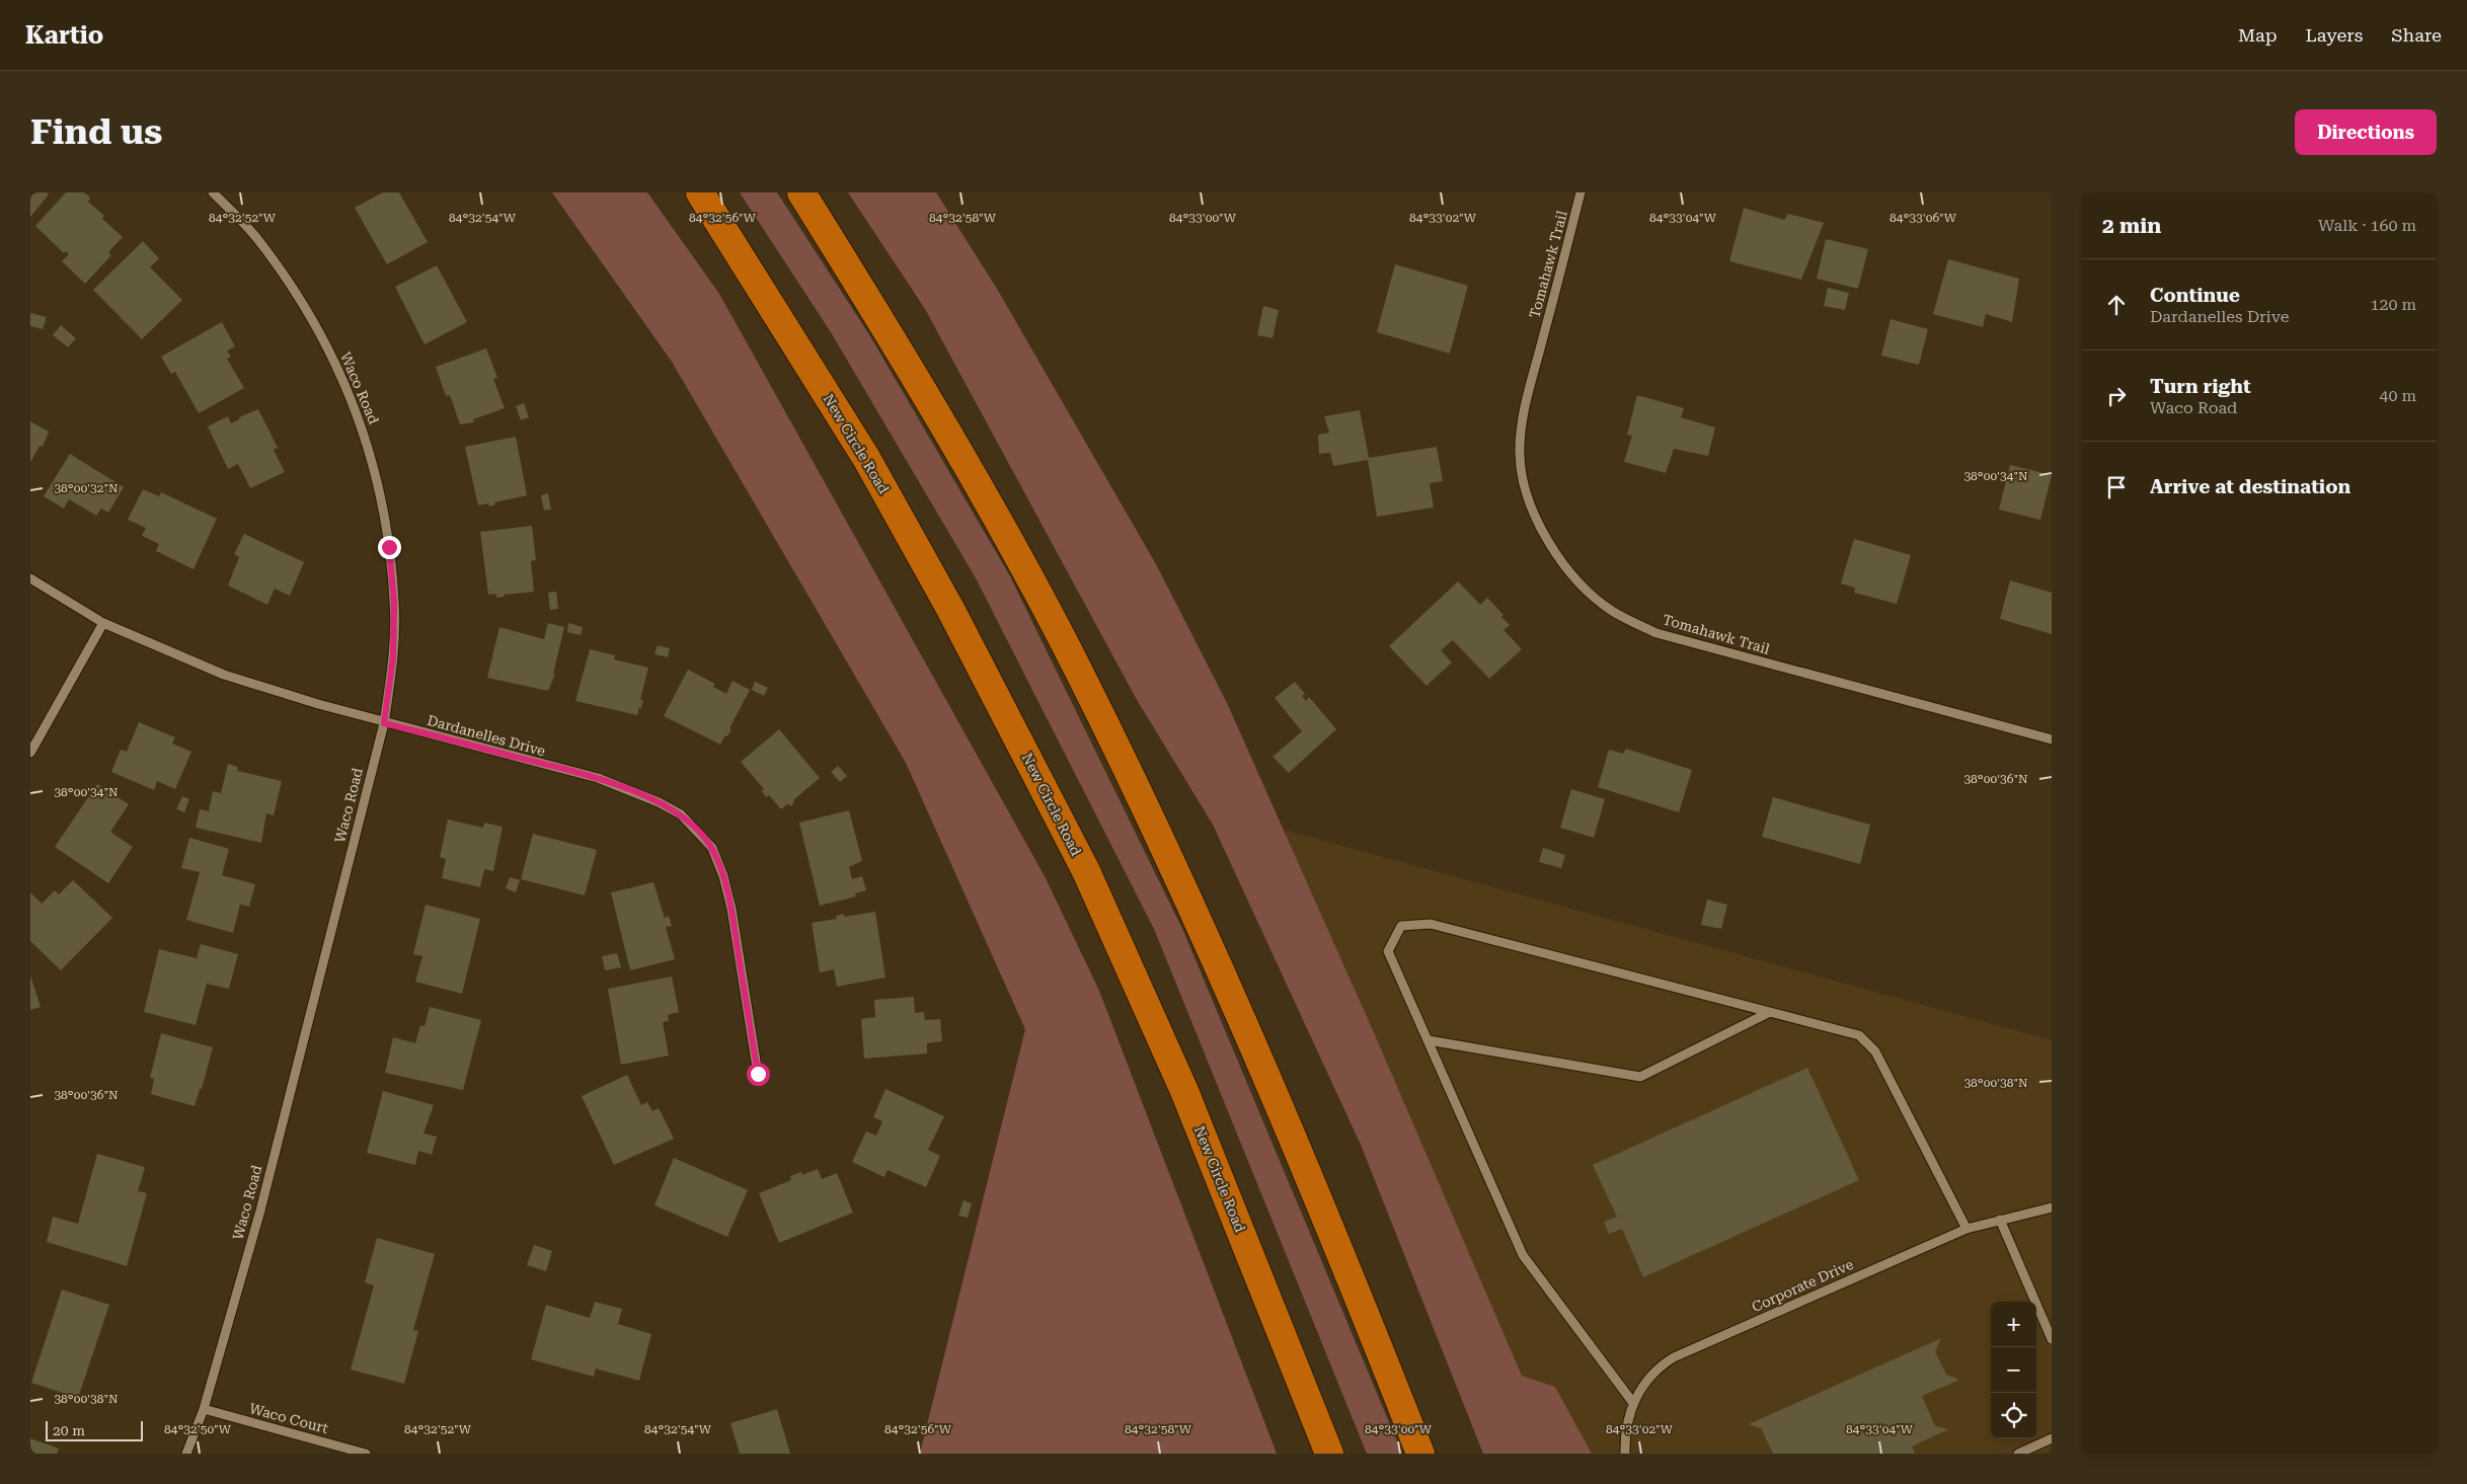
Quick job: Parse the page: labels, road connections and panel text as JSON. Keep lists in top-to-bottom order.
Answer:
{
  "streets": {
    "highway": ["New Circle Road"],
    "street": [
      "Tomahawk Trail",
      "Waco Road",
      "Dardanelles Drive",
      "Corporate Drive",
      "Waco Court"
    ]
  },
  "crossings": [
    ["Waco Road", "Dardanelles Drive"],
    ["Waco Road", "Waco Court"]
  ],
  "scale_bar": "20 m",
  "page": {
    "header": "Kartio",
    "nav": ["Map", "Layers", "Share"],
    "buttons": "Directions",
    "title": "Find us",
    "heading": ["2 min", "Walk · 160 m"],
    "list": [
      ["Continue", "Dardanelles Drive", "120 m"],
      ["Turn right", "Waco Road", "40 m"],
      "Arrive at destination"
    ],
    "map_buttons": ["+", "−"],
    "scale": "20 m"
  },
  "coordinates": [
    "84°33'00\"W",
    "84°33'06\"W",
    "84°32'52\"W",
    "84°32'54\"W",
    "84°32'56\"W",
    "84°32'58\"W",
    "84°33'02\"W",
    "84°33'04\"W",
    "38°00'34\"N",
    "38°00'32\"N",
    "38°00'36\"N",
    "38°00'38\"N",
    "84°32'50\"W"
  ]
}
